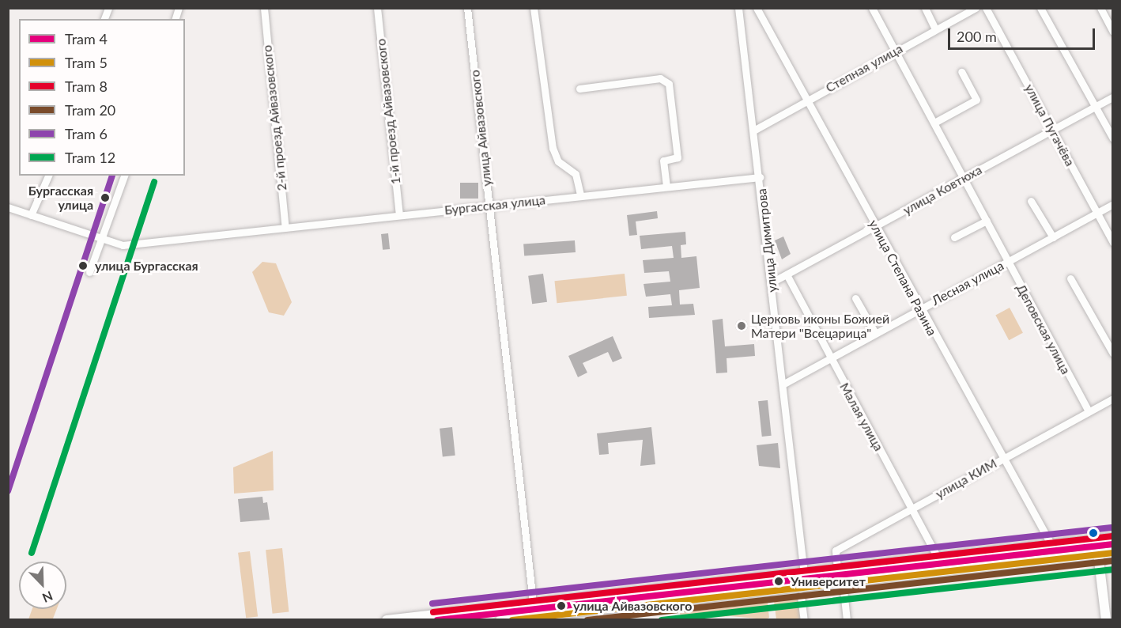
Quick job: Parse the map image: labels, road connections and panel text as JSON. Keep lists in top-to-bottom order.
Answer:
{
  "streets": {
    "street": [
      "Степная улица",
      "1-й проезд Айвазовского",
      "2-й проезд Айвазовского",
      "улица Пугачёва",
      "улица Айвазовского",
      "улица Ковтюха",
      "Бургасская улица",
      "улица Димитрова",
      "улица Степана Разина",
      "Лесная улица",
      "Деповская улица",
      "Малая улица",
      "улица КИМ"
    ]
  },
  "crossings": [
    ["Степная улица", "улица Димитрова"],
    ["Степная улица", "улица Степана Разина"],
    ["Степная улица", "Деповская улица"],
    ["1-й проезд Айвазовского", "Бургасская улица"],
    ["2-й проезд Айвазовского", "Бургасская улица"],
    ["улица Пугачёва", "улица Ковтюха"],
    ["улица Пугачёва", "Лесная улица"],
    ["улица Айвазовского", "Бургасская улица"],
    ["улица Ковтюха", "улица Димитрова"],
    ["улица Ковтюха", "улица Степана Разина"],
    ["улица Ковтюха", "Деповская улица"],
    ["улица Ковтюха", "Малая улица"],
    ["Бургасская улица", "улица Димитрова"],
    ["улица Димитрова", "Лесная улица"],
    ["улица Степана Разина", "Лесная улица"],
    ["улица Степана Разина", "улица КИМ"],
    ["Лесная улица", "Деповская улица"],
    ["Лесная улица", "Малая улица"],
    ["Деповская улица", "улица КИМ"],
    ["Малая улица", "улица КИМ"]
  ],
  "places": [
    "Бургасская улица",
    "улица Бургасская",
    "Церковь иконы Божией Матери \"Всецарица\"",
    "Университет",
    "улица Айвазовского"
  ],
  "lines": [
    "tram line 6",
    "tram line 12",
    "tram line 8",
    "tram line 4",
    "tram line 5",
    "tram line 20"
  ],
  "legend": [
    "Tram 4",
    "Tram 5",
    "Tram 8",
    "Tram 20",
    "Tram 6",
    "Tram 12"
  ],
  "scale_bar": "200 m",
  "north": "bottom right"
}
